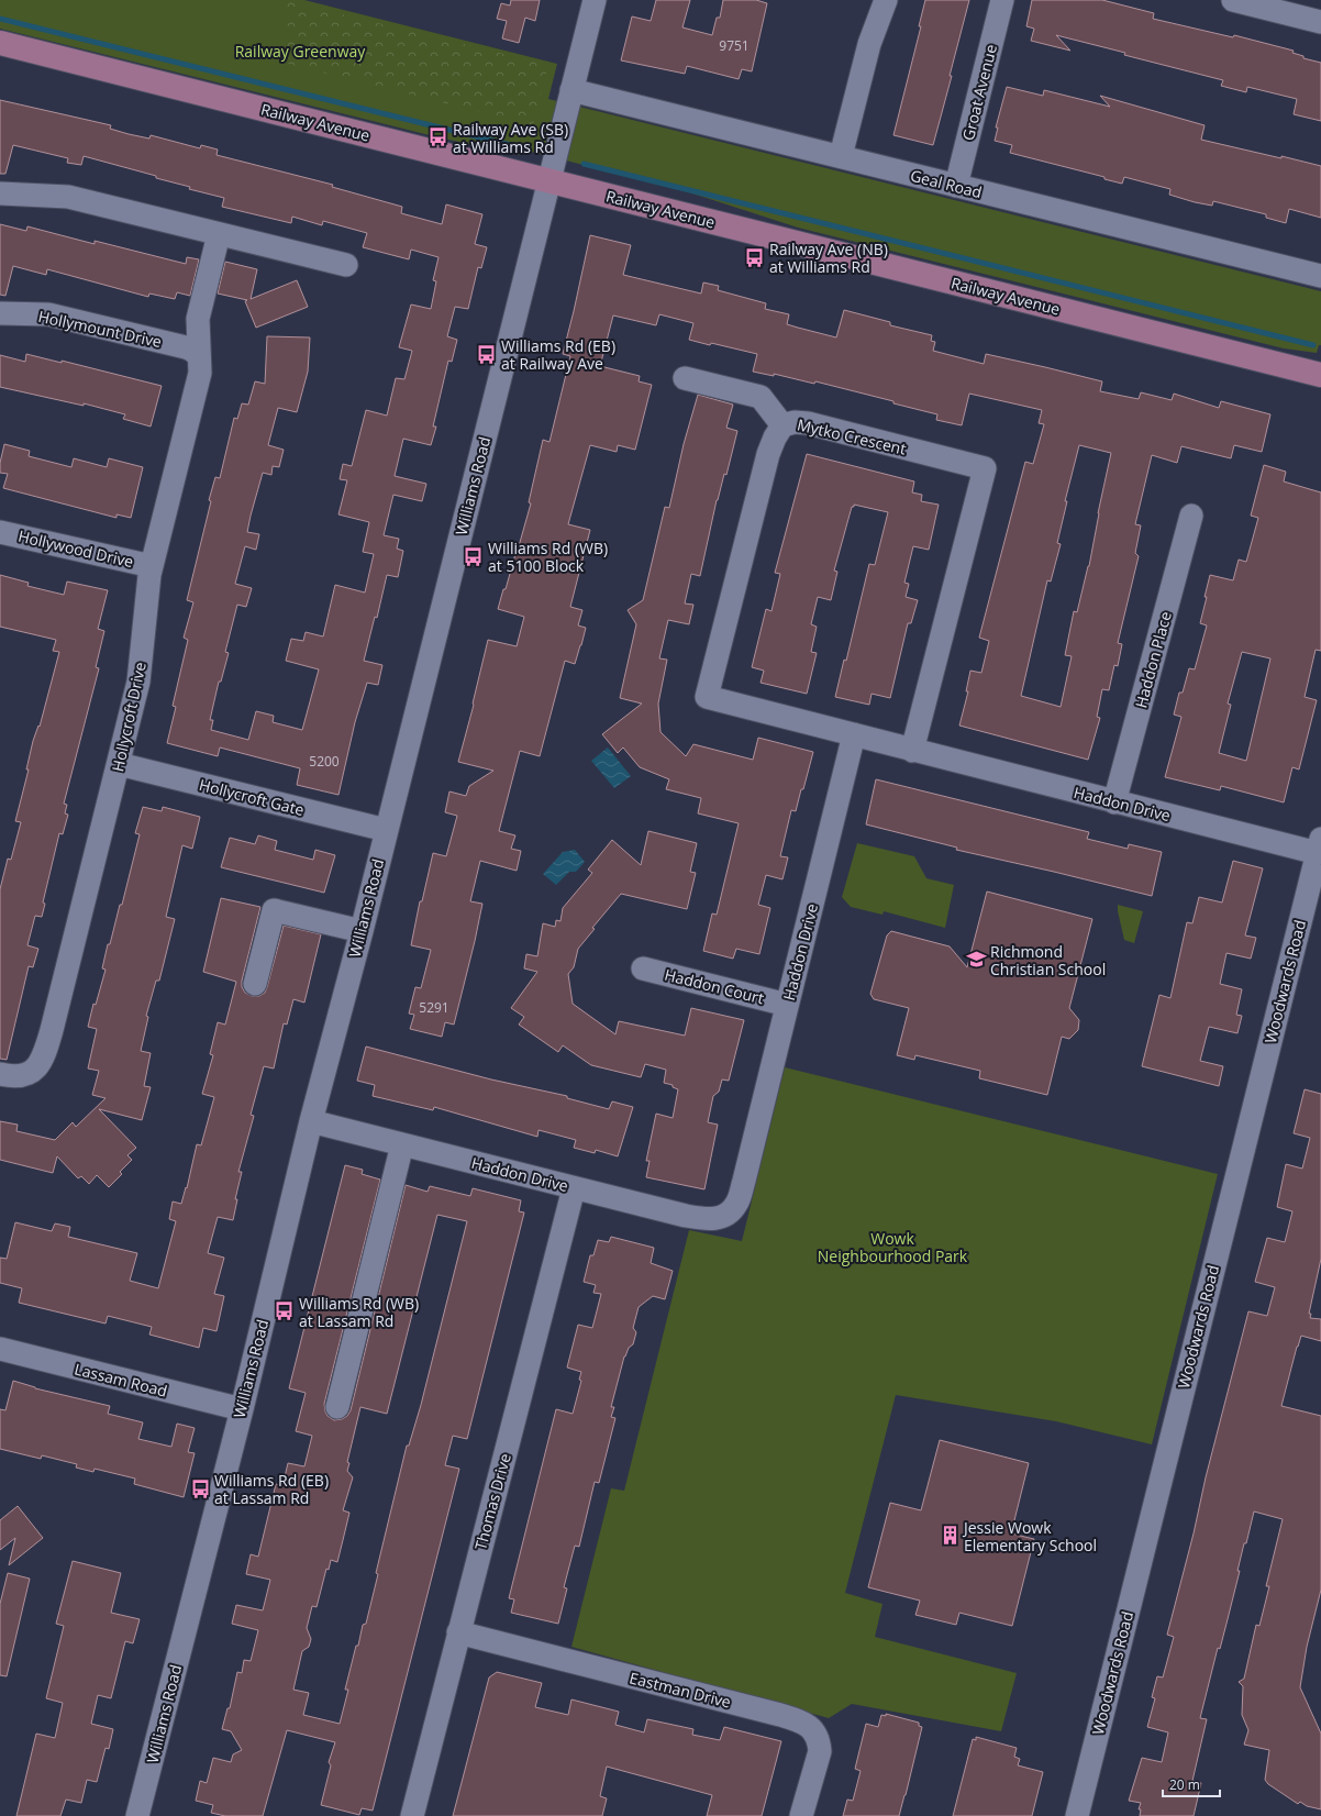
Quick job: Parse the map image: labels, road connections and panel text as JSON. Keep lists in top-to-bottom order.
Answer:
{
  "streets": {
    "main road": ["Railway Avenue"],
    "street": [
      "Groat Avenue",
      "Geal Road",
      "Hollymount Drive",
      "Mytko Crescent",
      "Williams Road",
      "Hollywood Drive",
      "Haddon Place",
      "Hollycroft Drive",
      "Hollycroft Gate",
      "Haddon Drive",
      "Woodwards Road",
      "Haddon Court",
      "Lassam Road",
      "Thomas Drive",
      "Eastman Drive"
    ]
  },
  "crossings": [
    ["Groat Avenue", "Geal Road"],
    ["Railway Avenue", "Williams Road"],
    ["Geal Road", "Williams Road"],
    ["Hollymount Drive", "Hollycroft Drive"],
    ["Mytko Crescent", "Haddon Drive"],
    ["Williams Road", "Hollycroft Gate"],
    ["Williams Road", "Haddon Drive"],
    ["Williams Road", "Lassam Road"],
    ["Hollywood Drive", "Hollycroft Drive"],
    ["Haddon Place", "Haddon Drive"],
    ["Hollycroft Drive", "Hollycroft Gate"],
    ["Haddon Drive", "Woodwards Road"],
    ["Haddon Drive", "Haddon Court"],
    ["Haddon Drive", "Thomas Drive"],
    ["Thomas Drive", "Eastman Drive"]
  ],
  "parks": ["Railway Greenway", "Wowk Neighbourhood Park"],
  "places": {
    "bus stop": [
      "Railway Ave (SB) at Williams Rd",
      "Railway Ave (NB) at Williams Rd",
      "Williams Rd (EB) at Railway Ave",
      "Williams Rd (WB) at 5100 Block",
      "Williams Rd (WB) at Lassam Rd",
      "Williams Rd (EB) at Lassam Rd"
    ],
    "school or university": ["Richmond Christian School"],
    "building": ["Jessie Wowk Elementary School"]
  },
  "house_numbers": ["9751", "5200", "5291"],
  "scale_bar": "20 m"
}
